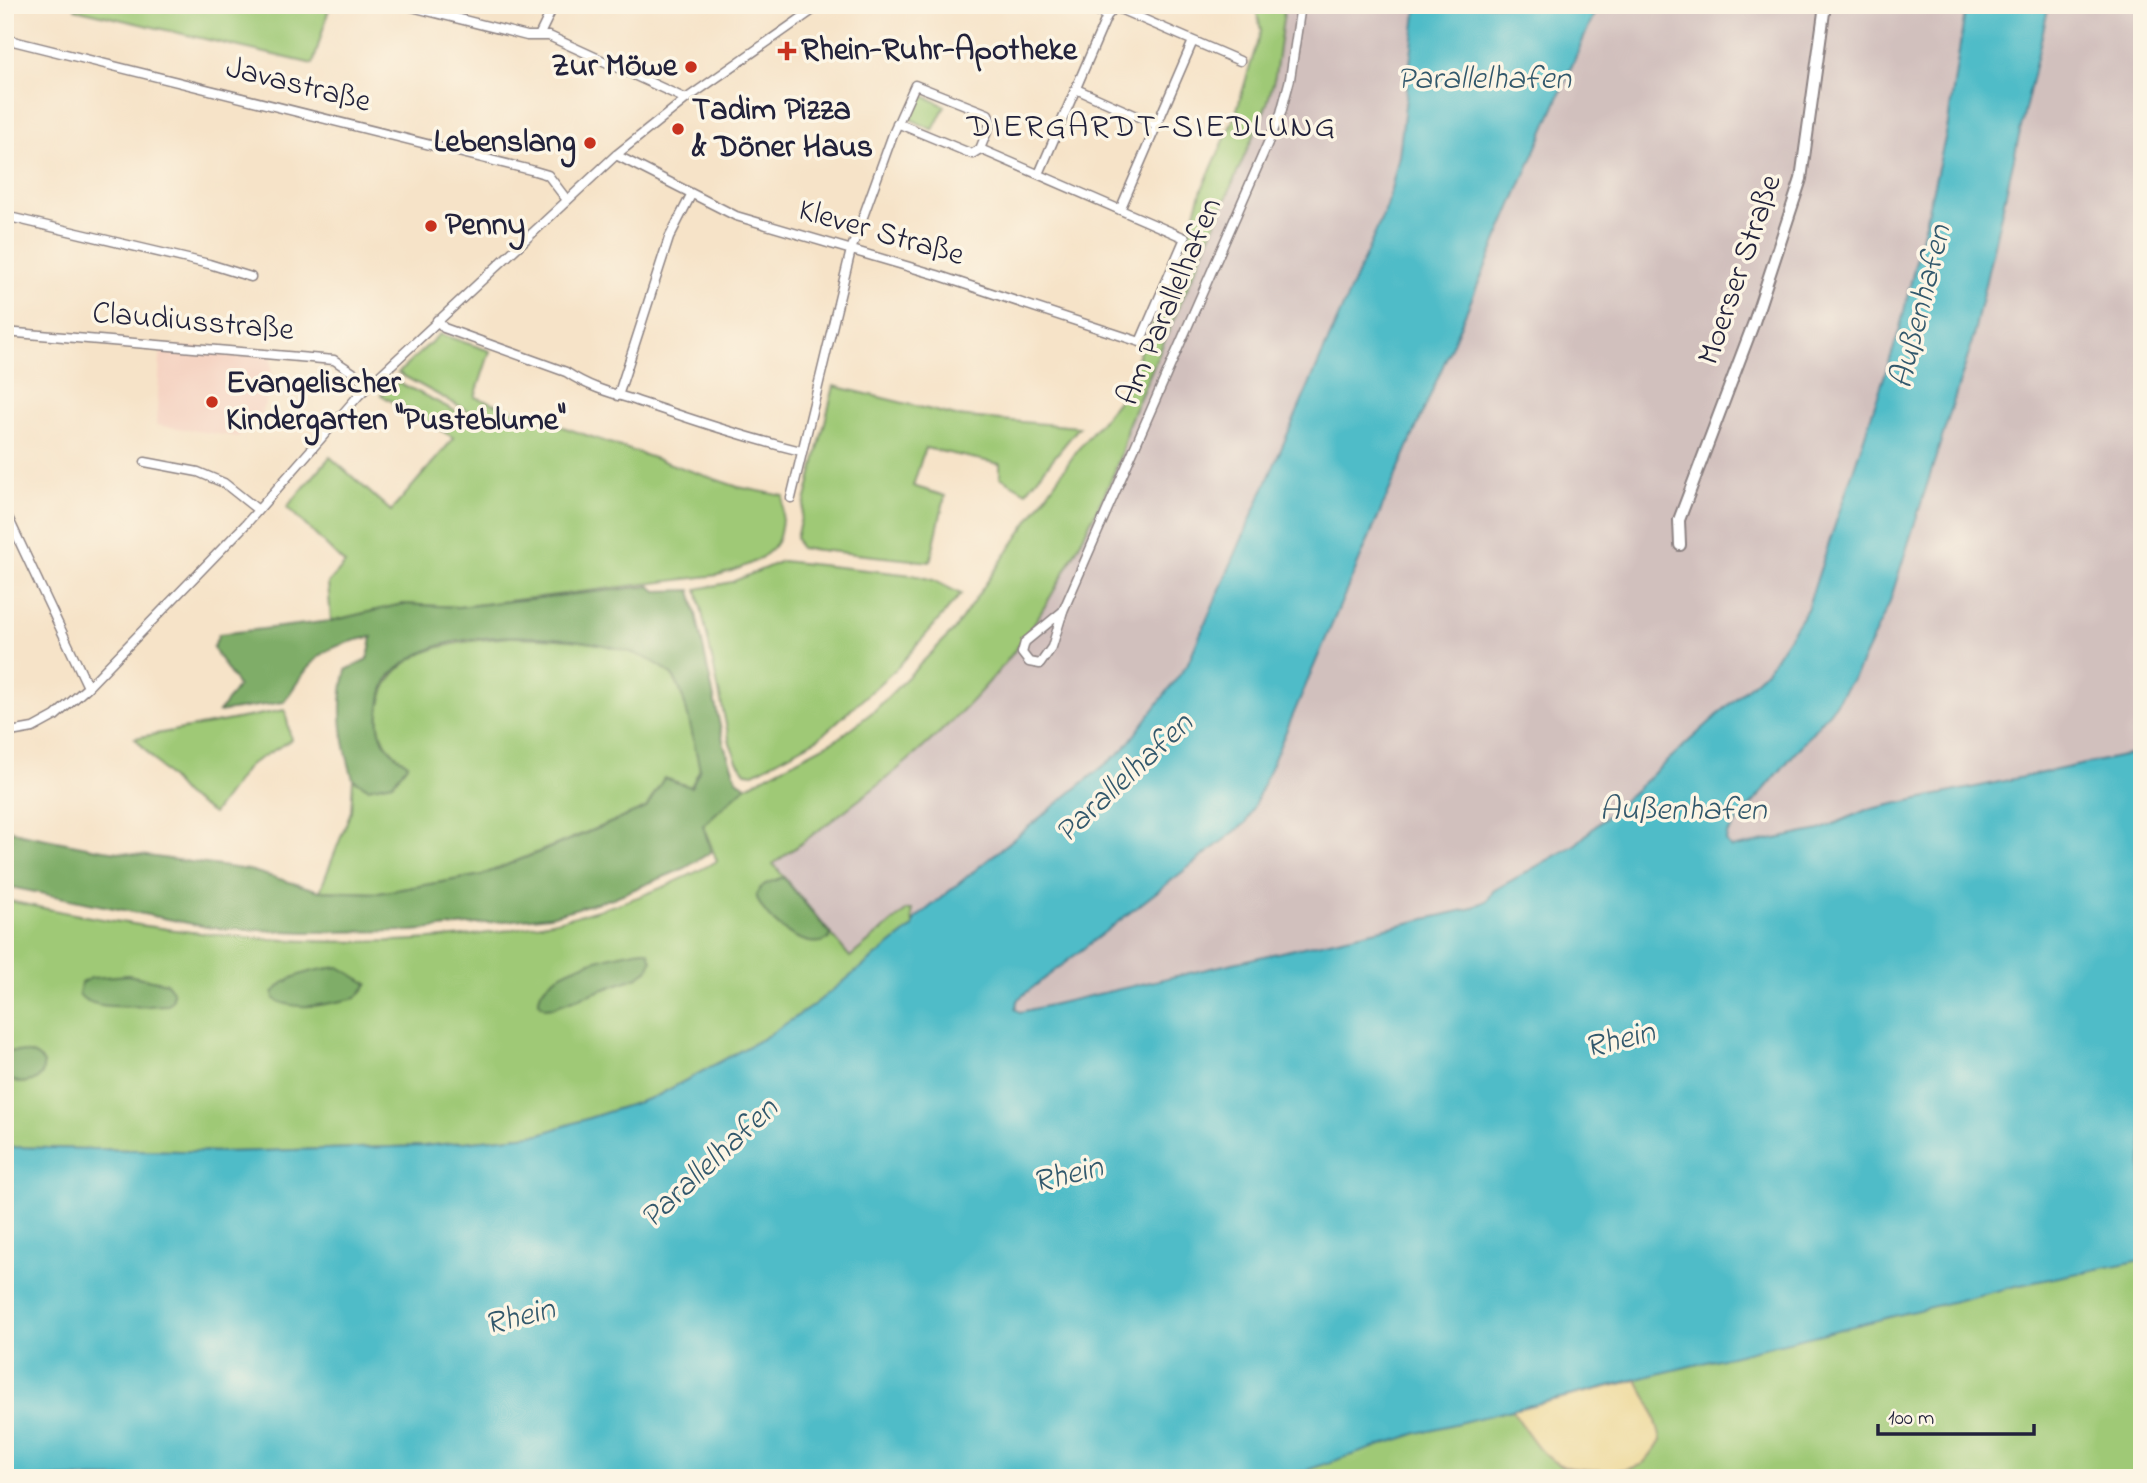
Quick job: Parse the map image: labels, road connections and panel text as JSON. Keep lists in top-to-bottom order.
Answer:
{
  "streets": {
    "street": [
      "Javastraße",
      "Klever Straße",
      "Moerser Straße",
      "Am Parallelhafen",
      "Claudiusstraße"
    ]
  },
  "districts": ["DIERGARDT-SIEDLUNG"],
  "water": ["Parallelhafen", "Außenhafen", "Rhein"],
  "places": {
    "health": ["Rhein-Ruhr-Apotheke"],
    "other": [
      "Zur Möwe",
      "Tadim Pizza & Döner Haus",
      "Lebenslang",
      "Penny",
      "Evangelischer Kindergarten \"Pusteblume\""
    ]
  },
  "scale_bar": "100 m"
}
